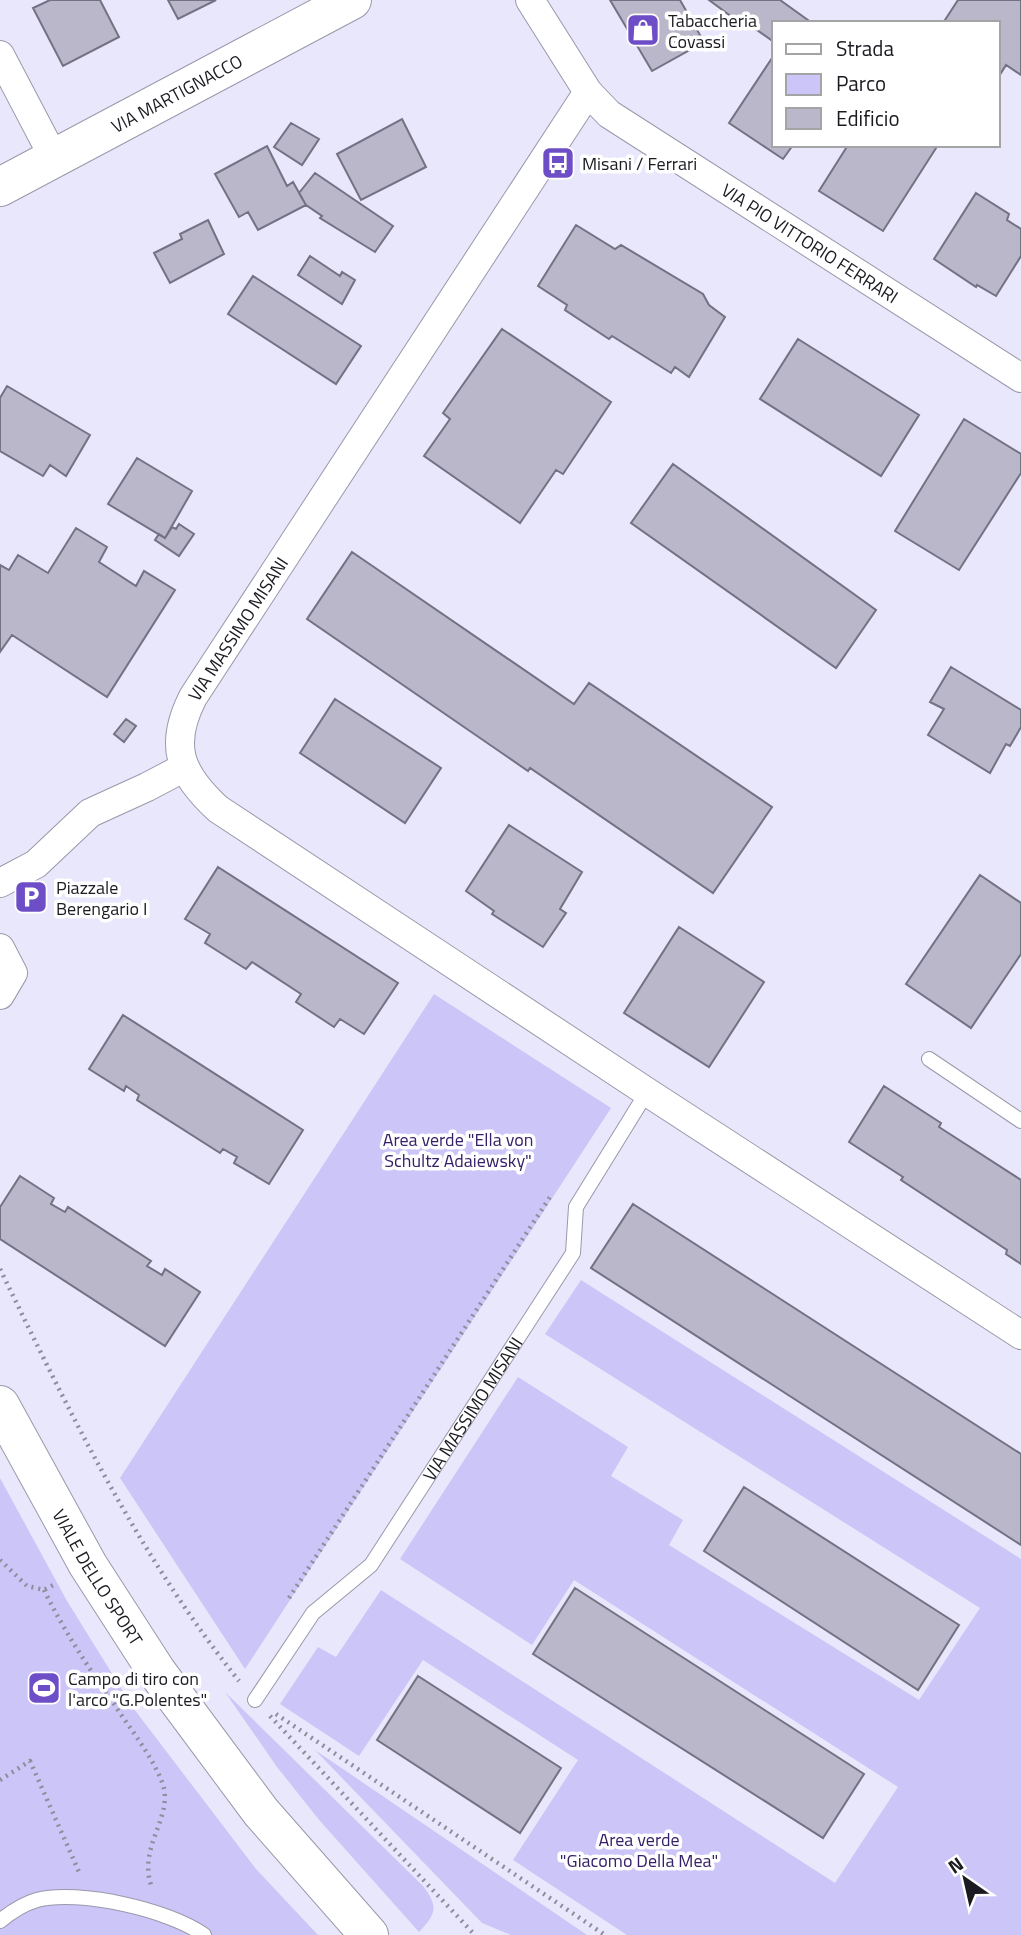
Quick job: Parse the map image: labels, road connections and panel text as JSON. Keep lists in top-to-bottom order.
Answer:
{
  "streets": {
    "street": [
      "VIA MARTIGNACCO",
      "VIA PIO VITTORIO FERRARI",
      "VIA MASSIMO MISANI",
      "VIALE DELLO SPORT"
    ]
  },
  "crossings": [
    ["VIA PIO VITTORIO FERRARI", "VIA MASSIMO MISANI"]
  ],
  "parks": ["Area verde \"Ella von Schultz Adaiewsky\"", "Area verde \"Giacomo Della Mea\""],
  "places": {
    "shop": ["Tabaccheria Covassi"],
    "bus stop": ["Misani / Ferrari"],
    "parking": ["Piazzale Berengario I"],
    "sports": ["Campo di tiro con l'arco \"G.Polentes\""]
  },
  "legend": ["Strada", "Parco", "Edificio"],
  "north": "top left"
}
